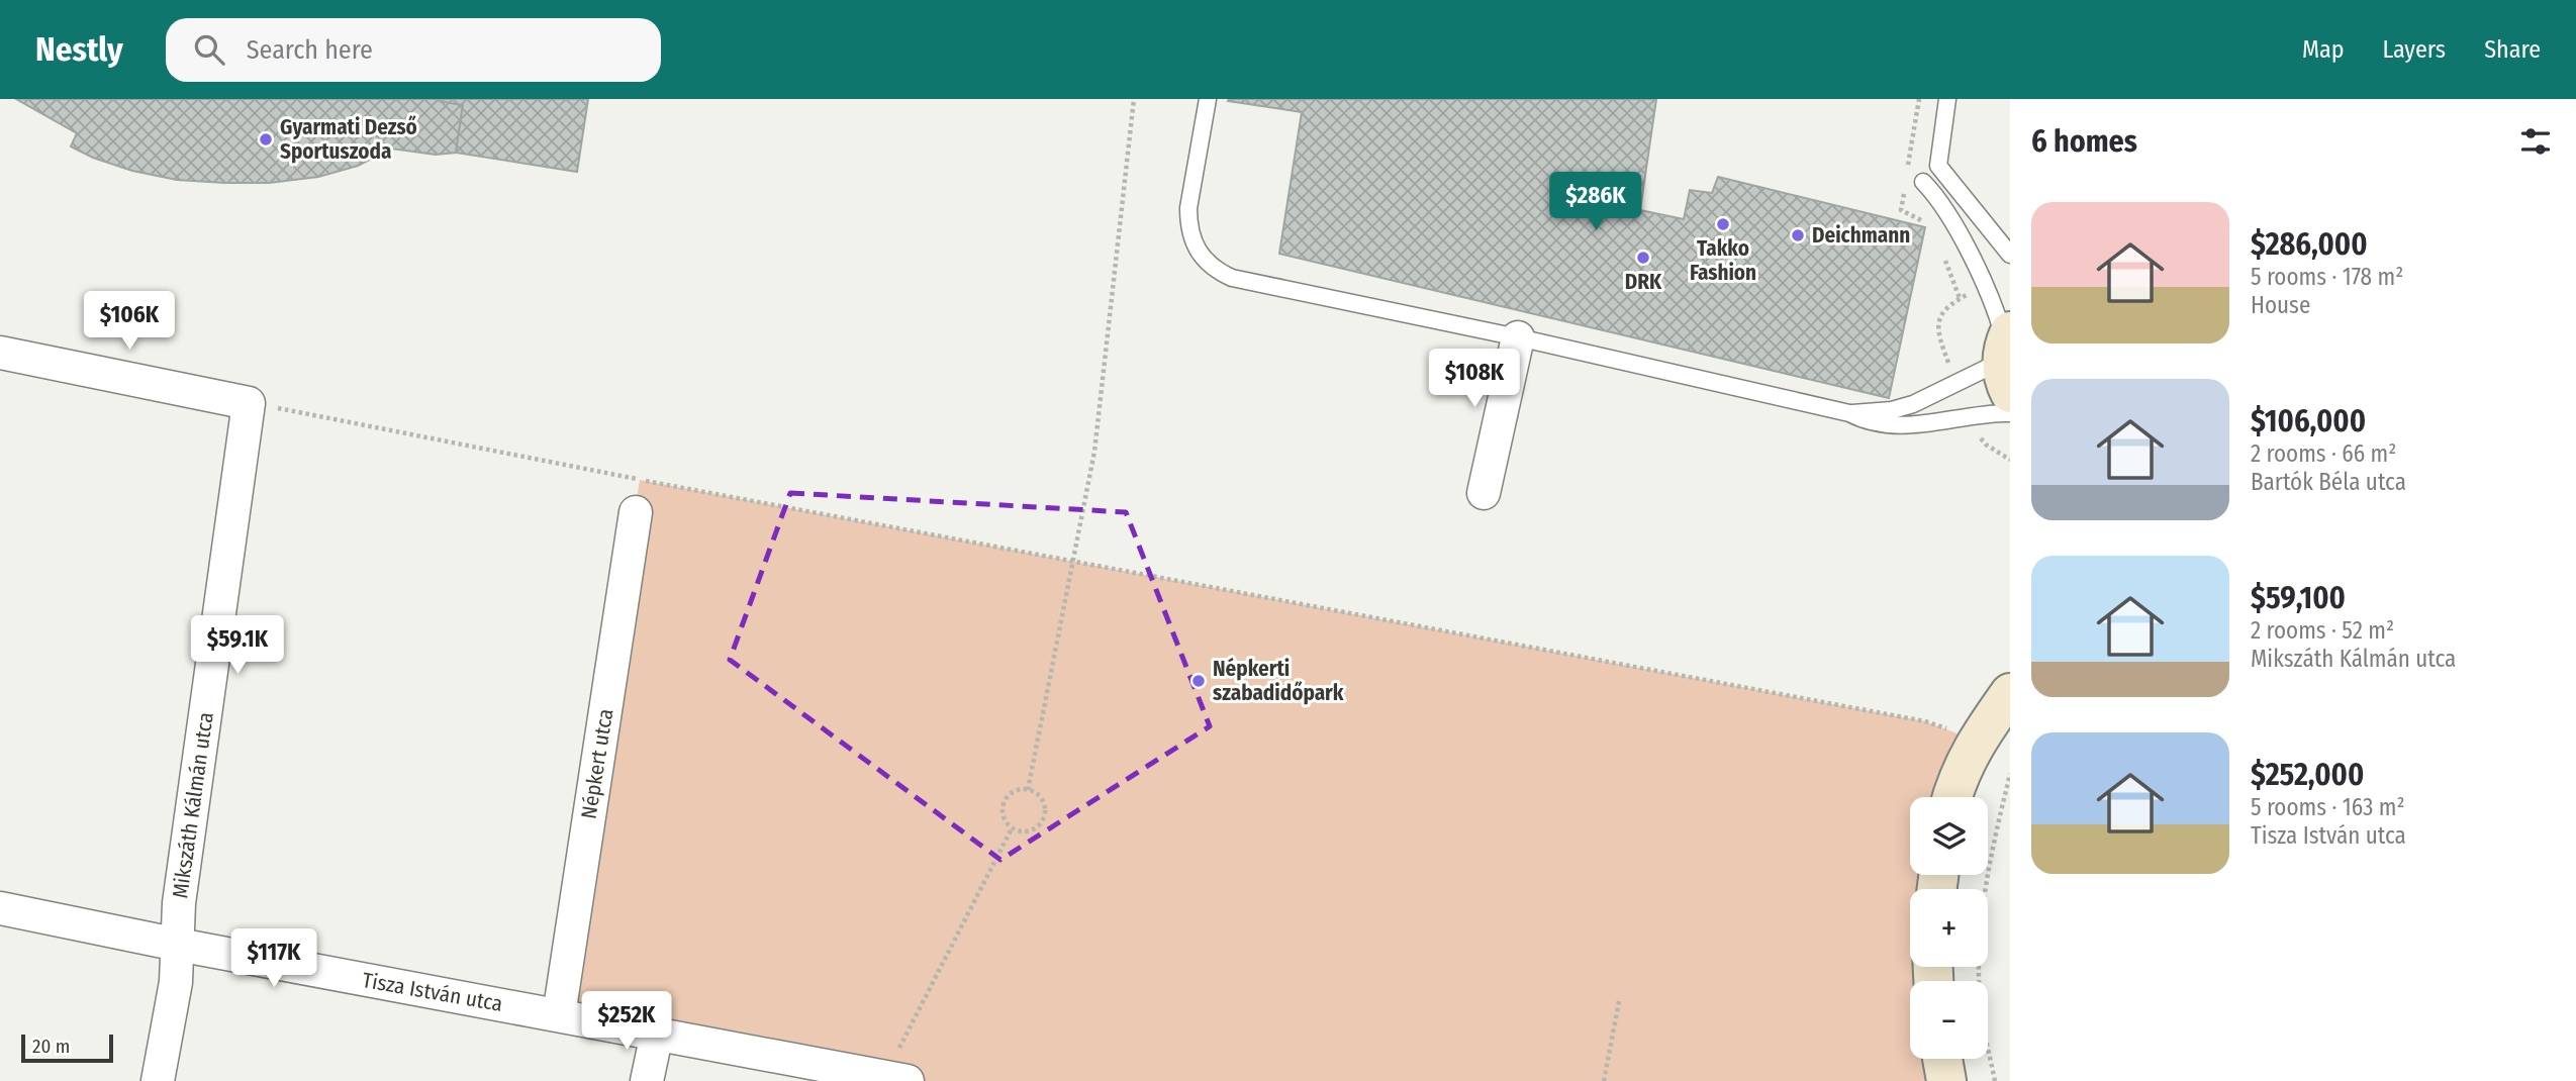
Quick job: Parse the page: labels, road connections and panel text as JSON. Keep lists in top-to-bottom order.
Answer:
{
  "streets": {
    "street": ["Népkert utca", "Mikszáth Kálmán utca", "Tisza István utca"]
  },
  "crossings": [
    ["Népkert utca", "Tisza István utca"],
    ["Mikszáth Kálmán utca", "Tisza István utca"]
  ],
  "places": [
    "Gyarmati Dezső Sportuszoda",
    "Takko Fashion",
    "Deichmann",
    "DRK",
    "Népkerti szabadidőpark"
  ],
  "scale_bar": "20 m",
  "page": {
    "header": "Nestly",
    "search": "Search here",
    "nav": ["Map", "Layers", "Share"],
    "heading": "6 homes",
    "price": [
      "$286K",
      "$106K",
      "$108K",
      "$59.1K",
      "$117K",
      "$252K"
    ],
    "list": [
      {
        "name": "$286,000",
        "note": "5 rooms · 178 m² · House"
      },
      {
        "name": "$106,000",
        "note": "2 rooms · 66 m² · Bartók Béla utca"
      },
      {
        "name": "$59,100",
        "note": "2 rooms · 52 m² · Mikszáth Kálmán utca"
      },
      {
        "name": "$252,000",
        "note": "5 rooms · 163 m² · Tisza István utca"
      }
    ],
    "map_buttons": ["+", "−"],
    "scale": "20 m"
  }
}
